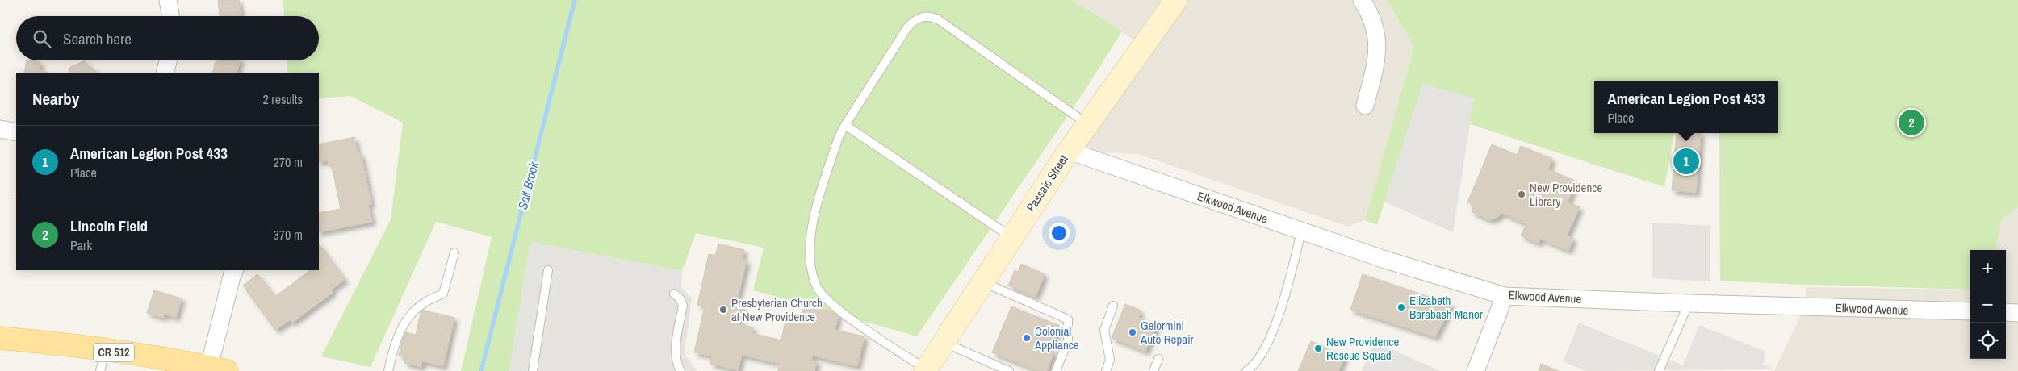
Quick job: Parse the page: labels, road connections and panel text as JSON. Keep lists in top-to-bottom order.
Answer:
{
  "streets": {
    "main road": ["Passaic Street", "CR 512"],
    "street": ["Elkwood Avenue"]
  },
  "crossings": [
    ["Passaic Street", "Elkwood Avenue"]
  ],
  "water": ["Salt Brook"],
  "places": [
    "New Providence Library",
    "Elizabeth Barabash Manor",
    "Presbyterian Church at New Providence",
    "Gelormini Auto Repair",
    "Colonial Appliance",
    "New Providence Rescue Squad"
  ],
  "page": {
    "search": "Search here",
    "heading": ["Nearby", "2 results"],
    "popup": ["American Legion Post 433", "Place"],
    "pins": ["2", "1"],
    "list": [
      {
        "mark": "1",
        "name": "American Legion Post 433",
        "note": "Place",
        "value": "270 m"
      },
      {
        "mark": "2",
        "name": "Lincoln Field",
        "note": "Park",
        "value": "370 m"
      }
    ],
    "map_buttons": ["+", "−"]
  }
}
